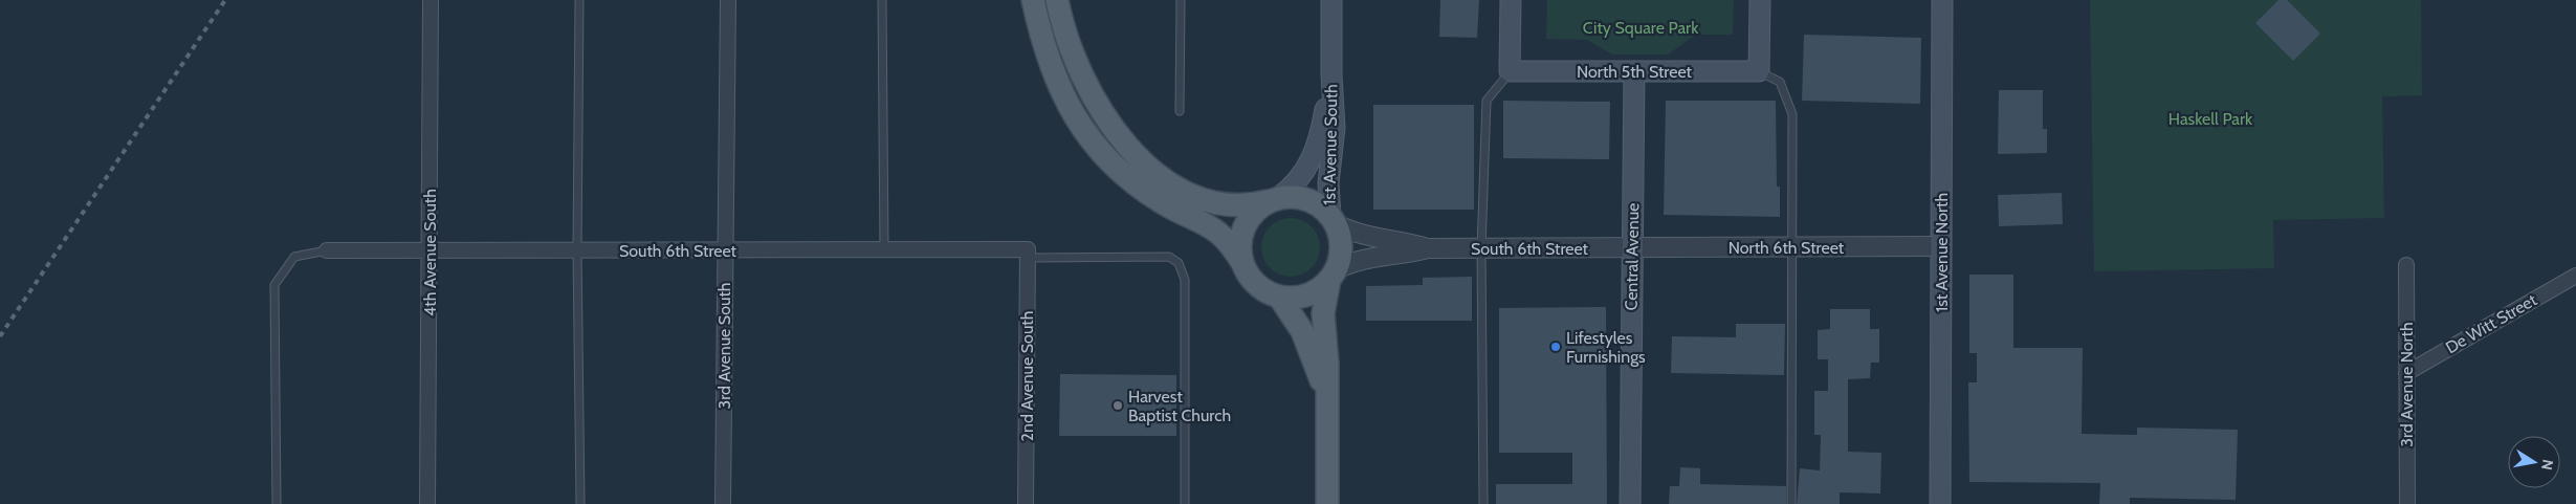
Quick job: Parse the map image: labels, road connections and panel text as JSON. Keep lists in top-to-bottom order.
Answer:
{
  "streets": {
    "main road": [
      "North 5th Street",
      "1st Avenue South",
      "1st Avenue North",
      "Central Avenue"
    ],
    "street": [
      "North 6th Street",
      "South 6th Street",
      "4th Avenue South",
      "De Witt Street",
      "3rd Avenue South",
      "2nd Avenue South",
      "3rd Avenue North"
    ]
  },
  "crossings": [
    ["North 5th Street", "Central Avenue"],
    ["1st Avenue South", "South 6th Street"],
    ["North 6th Street", "South 6th Street"],
    ["North 6th Street", "1st Avenue North"],
    ["North 6th Street", "Central Avenue"],
    ["South 6th Street", "4th Avenue South"],
    ["South 6th Street", "Central Avenue"],
    ["South 6th Street", "3rd Avenue South"],
    ["South 6th Street", "2nd Avenue South"],
    ["De Witt Street", "3rd Avenue North"]
  ],
  "parks": ["City Square Park", "Haskell Park"],
  "places": ["Lifestyles Furnishings", "Harvest Baptist Church"],
  "north": "right"
}
